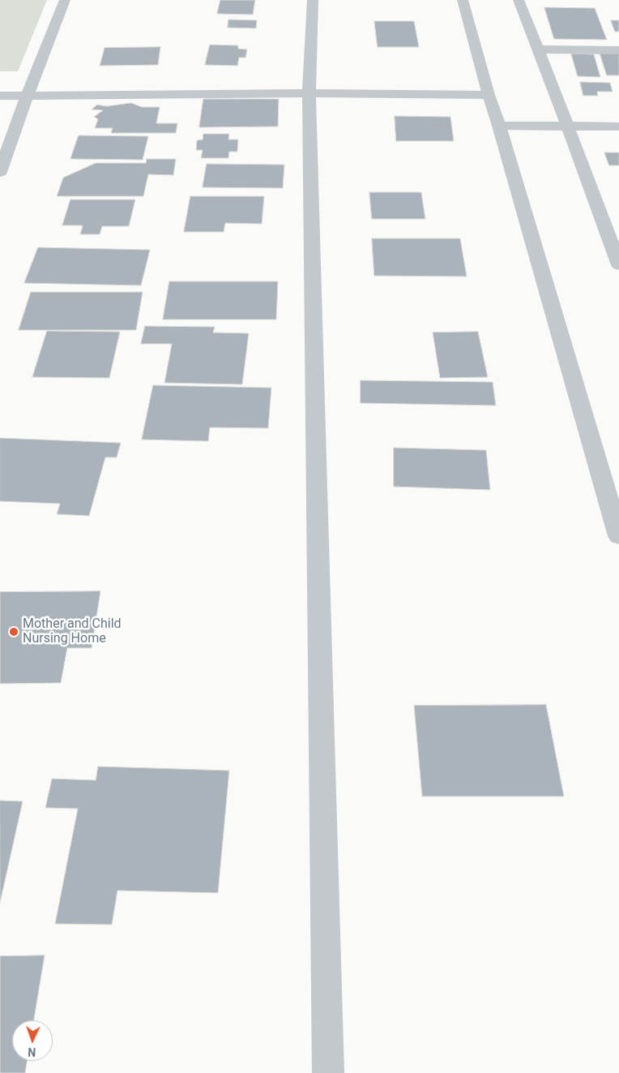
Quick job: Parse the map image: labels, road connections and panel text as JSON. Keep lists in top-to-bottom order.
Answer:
{
  "places": ["Mother and Child Nursing Home"],
  "north": "bottom"
}
